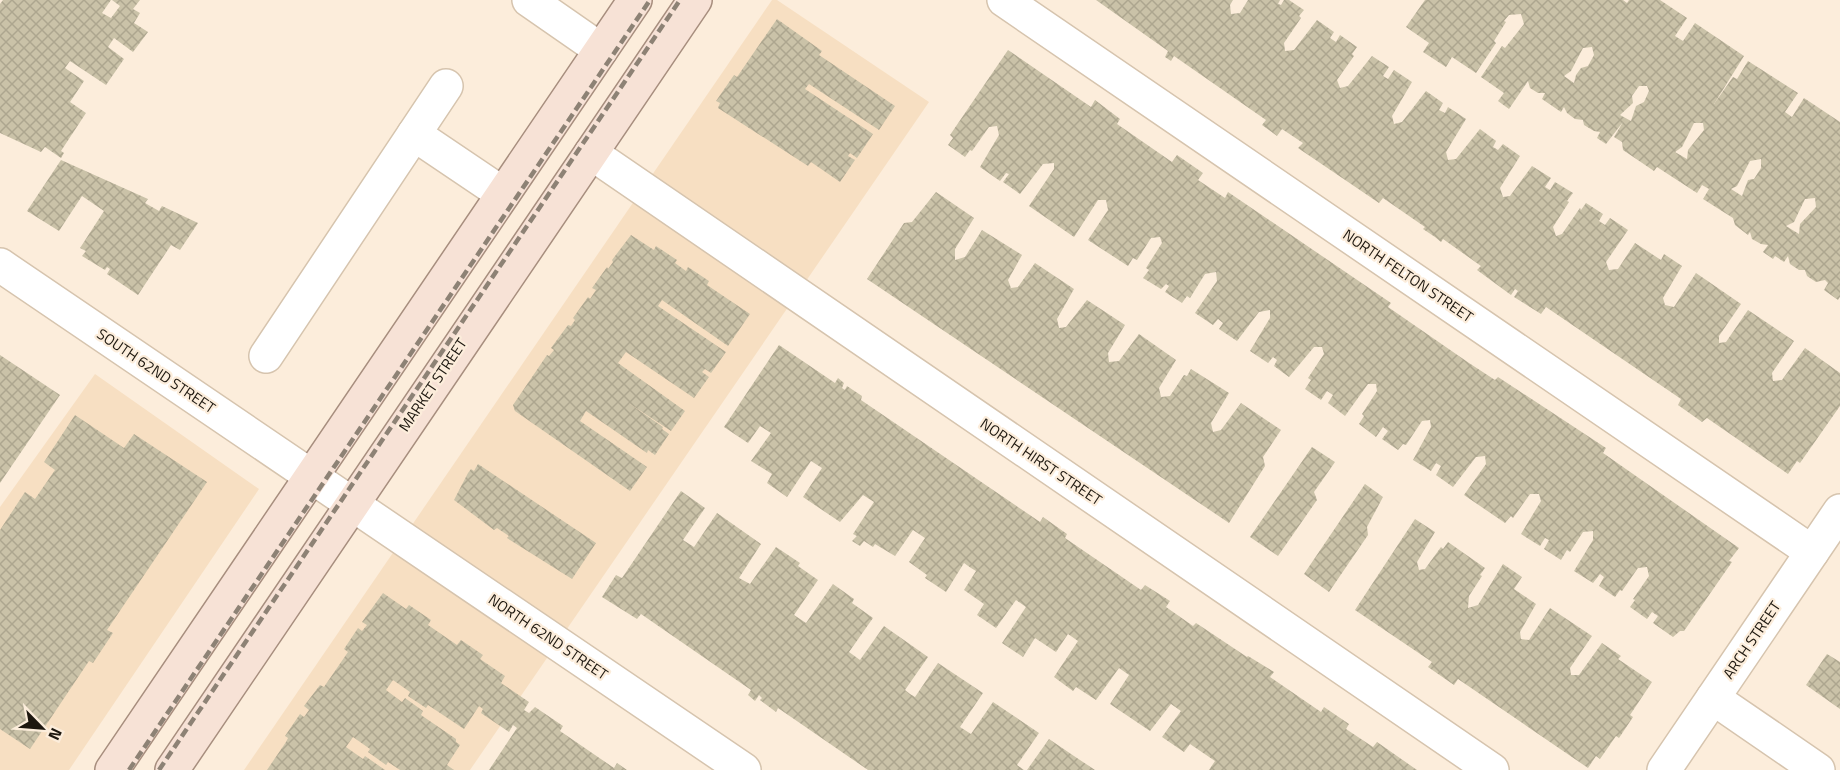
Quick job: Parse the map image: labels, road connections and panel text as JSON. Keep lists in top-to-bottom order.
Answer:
{
  "streets": {
    "main road": ["MARKET STREET"],
    "street": [
      "NORTH FELTON STREET",
      "SOUTH 62ND STREET",
      "NORTH HIRST STREET",
      "NORTH 62ND STREET",
      "ARCH STREET"
    ]
  },
  "crossings": [
    ["NORTH FELTON STREET", "ARCH STREET"],
    ["SOUTH 62ND STREET", "MARKET STREET"],
    ["SOUTH 62ND STREET", "NORTH 62ND STREET"],
    ["MARKET STREET", "NORTH HIRST STREET"],
    ["MARKET STREET", "NORTH 62ND STREET"]
  ],
  "north": "bottom right"
}
